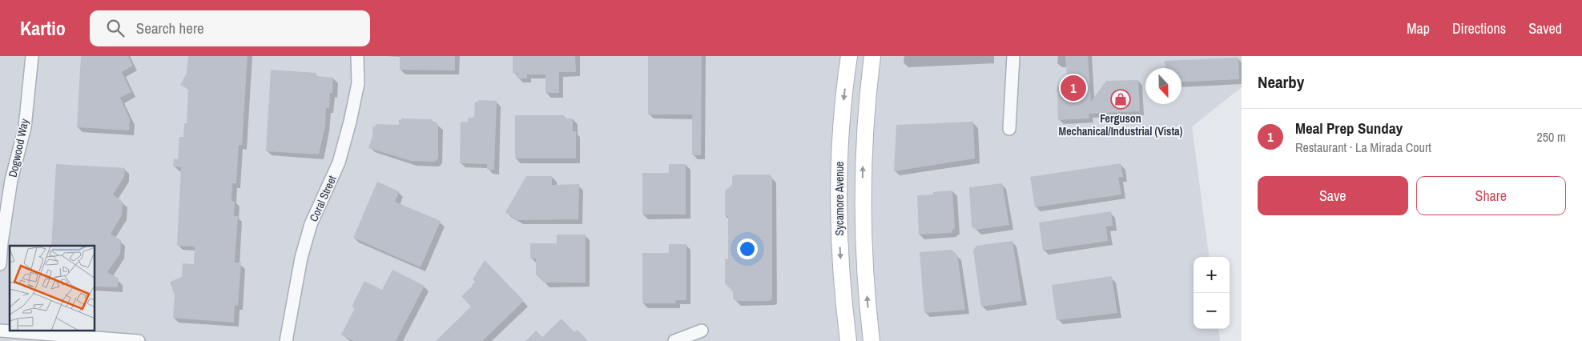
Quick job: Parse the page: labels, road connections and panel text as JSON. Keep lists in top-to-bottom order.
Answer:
{
  "streets": {
    "main road": ["Sycamore Avenue"],
    "street": ["Dogwood Way", "Coral Street"]
  },
  "places": {
    "shop": ["Ferguson Mechanical/Industrial (Vista)"]
  },
  "north": "bottom",
  "page": {
    "header": "Kartio",
    "search": "Search here",
    "nav": ["Map", "Directions", "Saved"],
    "heading": "Nearby",
    "pins": "1",
    "list": [
      {
        "mark": "1",
        "name": "Meal Prep Sunday",
        "note": "Restaurant · La Mirada Court",
        "value": "250 m"
      }
    ],
    "buttons": ["Save", "Share"],
    "map_buttons": ["+", "−"]
  }
}
